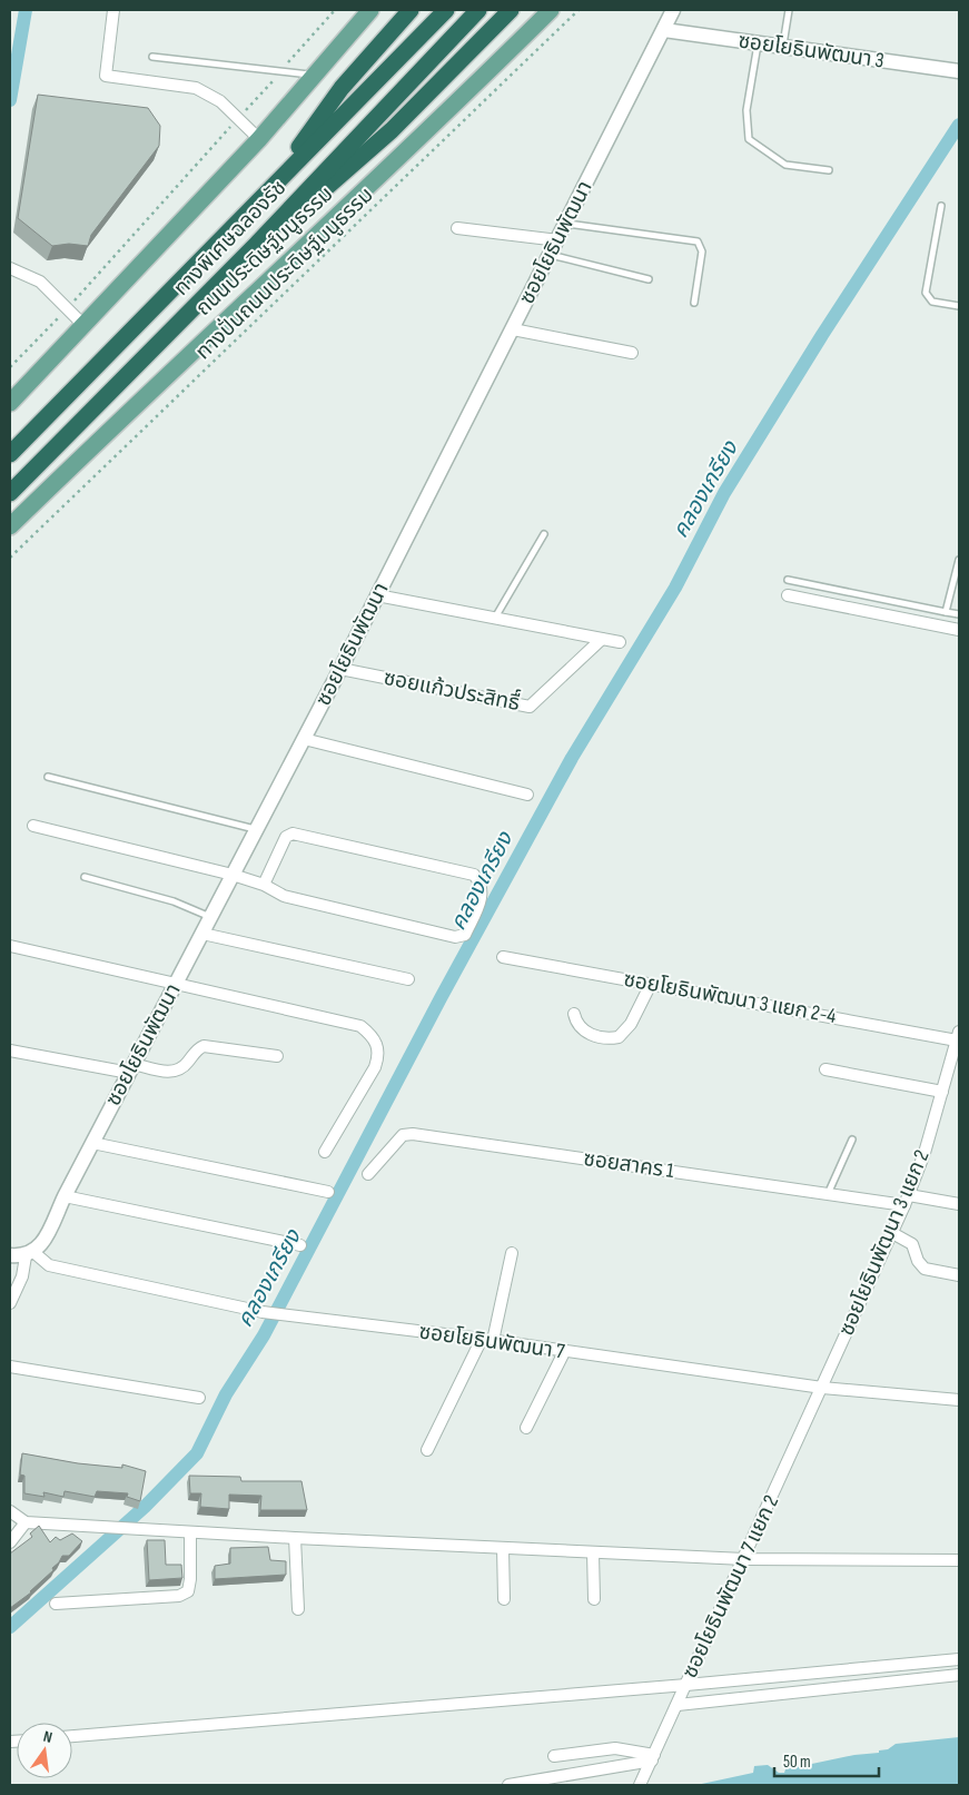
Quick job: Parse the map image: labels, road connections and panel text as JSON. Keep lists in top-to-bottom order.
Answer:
{
  "streets": {
    "highway": ["ทางพิเศษฉลองรัช"],
    "main road": ["ถนนประดิษฐ์มนูธรรม"],
    "street": [
      "ซอยโยธินพัฒนา 3",
      "ซอยโยธินพัฒนา",
      "ซอยแก้วประสิทธื์",
      "ซอยโยธินพัฒนา 3 แยก 2-4",
      "ซอยสาคร 1",
      "ซอยโยธินพัฒนา 3 แยก 2",
      "ซอยโยธินพัฒนา 7",
      "ซอยโยธินพัฒนา 7 แยก 2"
    ],
    "path": ["ทางปั่นถนนประดิษฐ์มนูธรรม"]
  },
  "crossings": [
    ["ซอยโยธินพัฒนา 3", "ซอยโยธินพัฒนา"],
    ["ซอยโยธินพัฒนา", "ซอยแก้วประสิทธื์"],
    ["ซอยโยธินพัฒนา", "ซอยโยธินพัฒนา 7"],
    ["ซอยโยธินพัฒนา 3 แยก 2-4", "ซอยโยธินพัฒนา 3 แยก 2"],
    ["ซอยสาคร 1", "ซอยโยธินพัฒนา 3 แยก 2"],
    ["ซอยโยธินพัฒนา 3 แยก 2", "ซอยโยธินพัฒนา 7"],
    ["ซอยโยธินพัฒนา 3 แยก 2", "ซอยโยธินพัฒนา 7 แยก 2"],
    ["ซอยโยธินพัฒนา 7", "ซอยโยธินพัฒนา 7 แยก 2"]
  ],
  "water": ["คลองเกรียง"],
  "scale_bar": "50 m",
  "north": "top"
}
